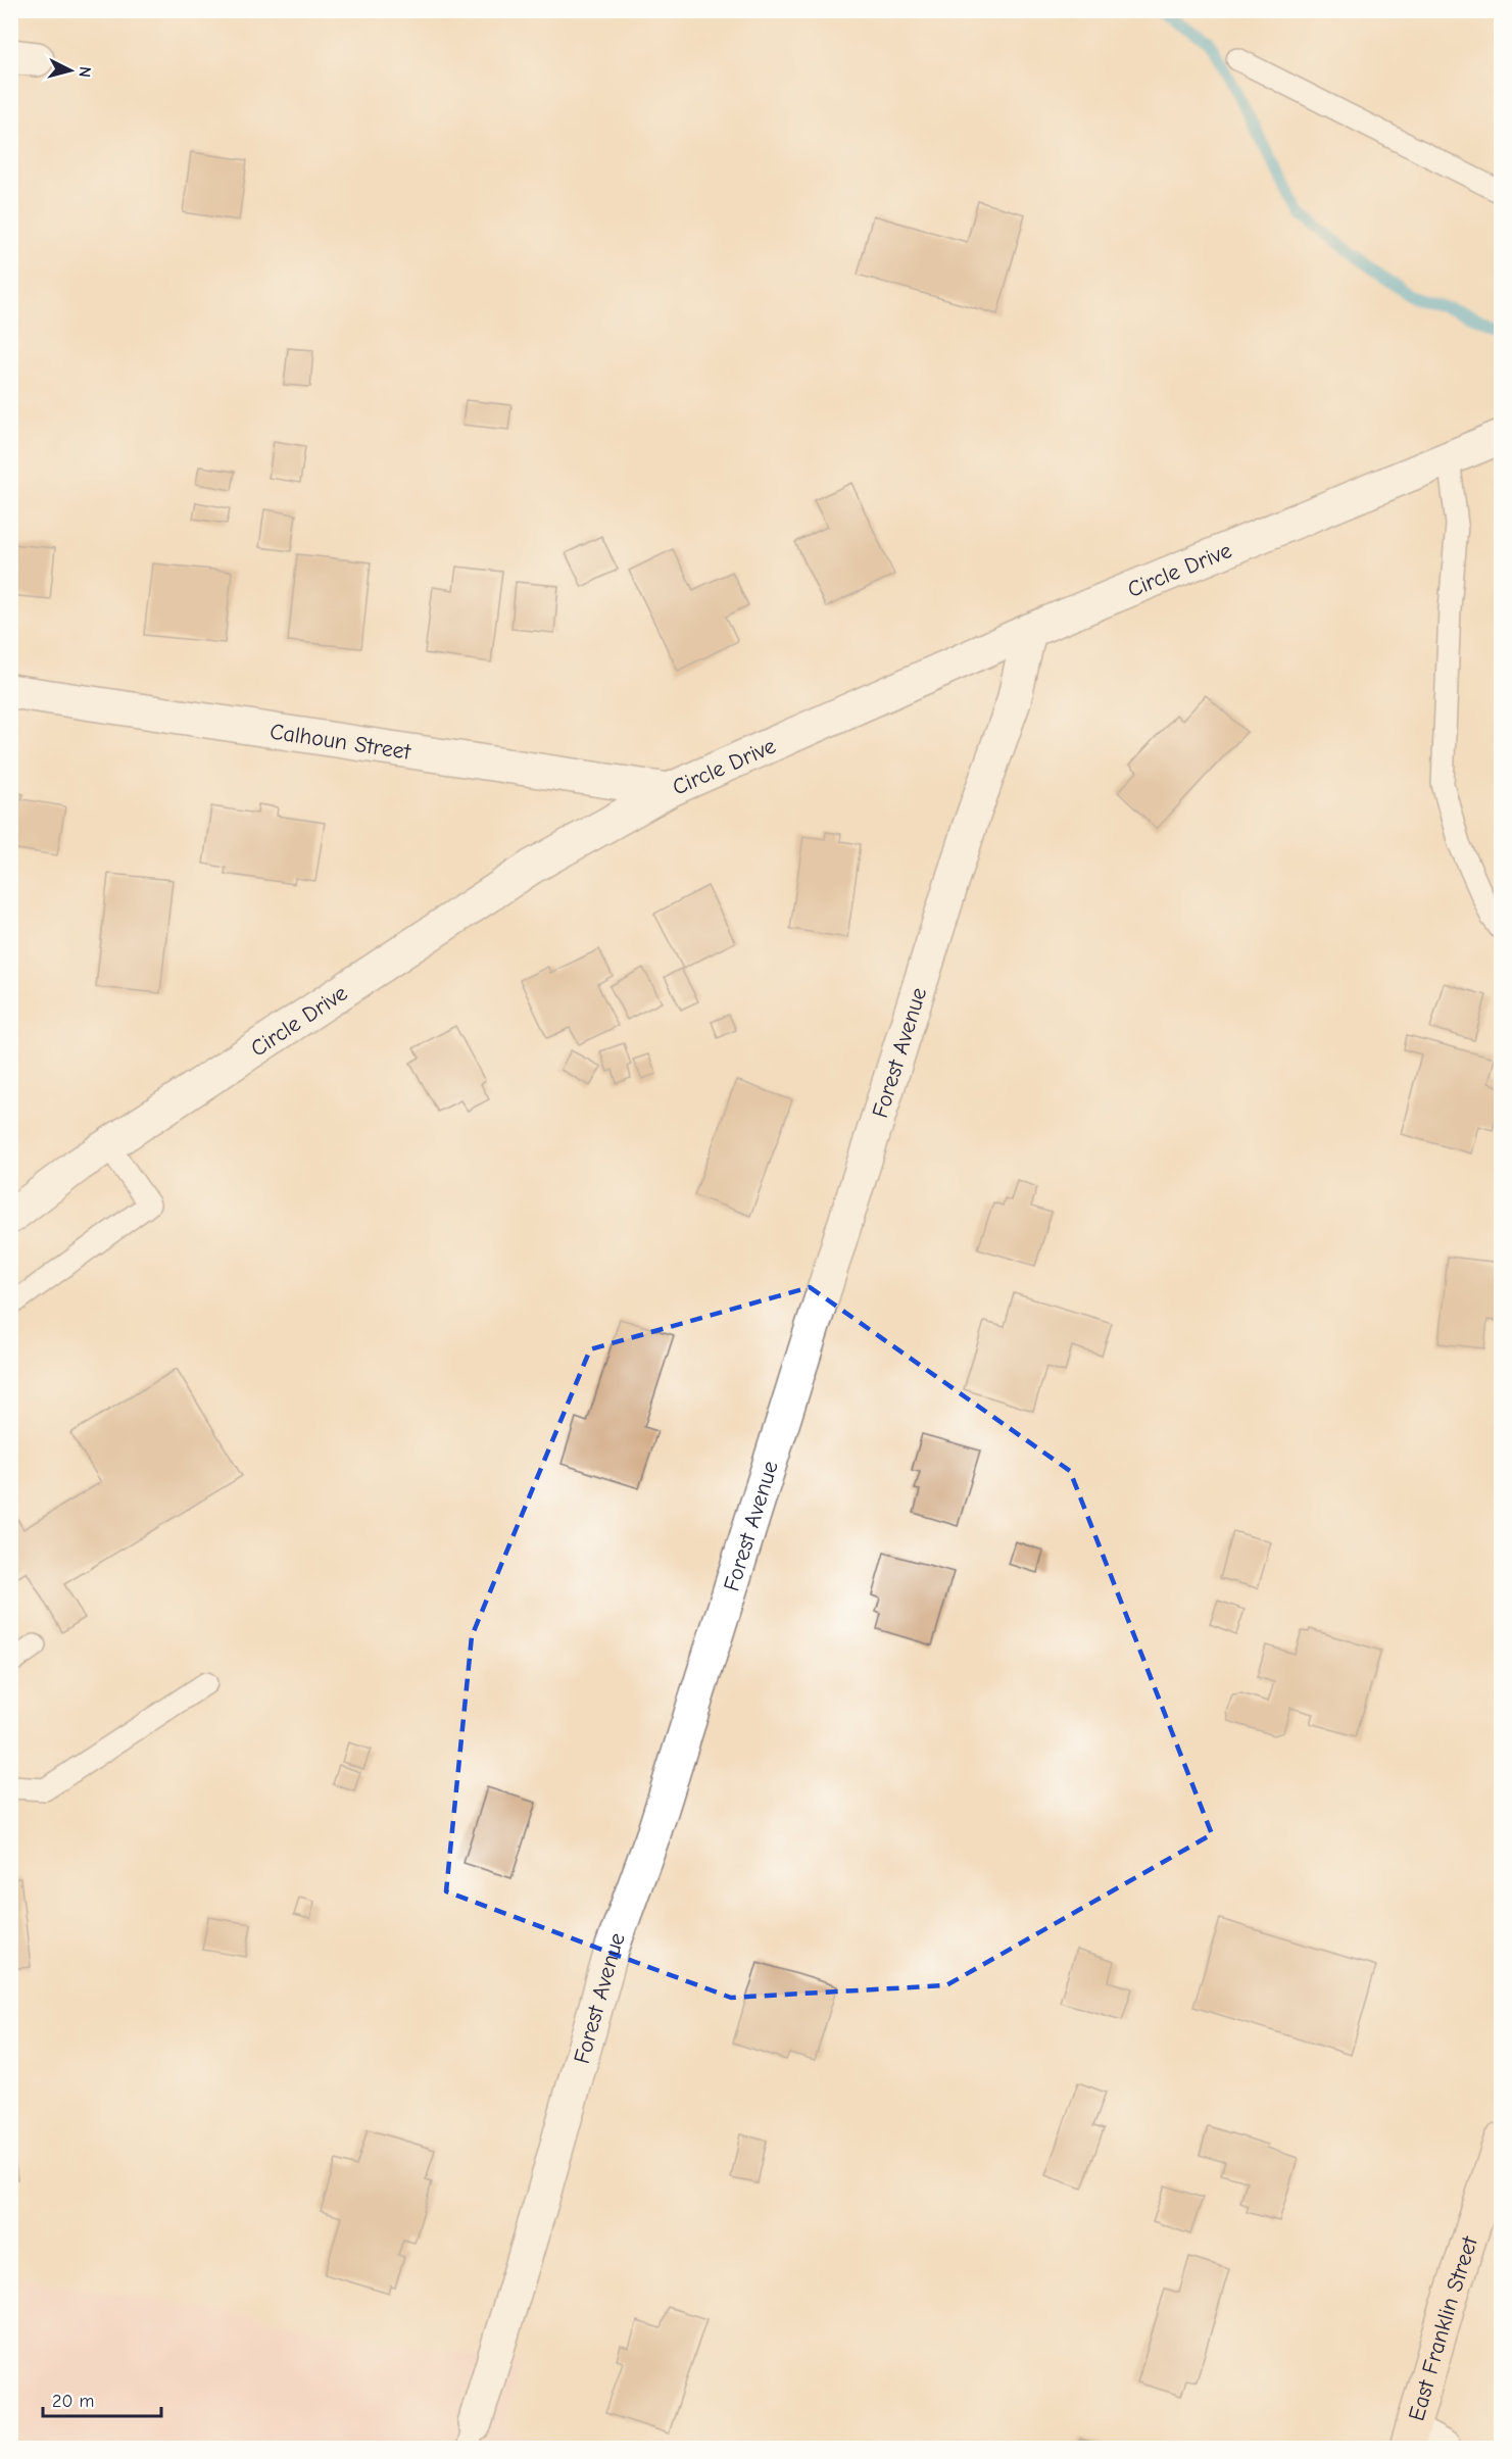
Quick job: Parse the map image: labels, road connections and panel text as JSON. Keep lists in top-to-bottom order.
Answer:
{
  "streets": {
    "main road": ["East Franklin Street"],
    "street": ["Circle Drive", "Calhoun Street", "Forest Avenue"]
  },
  "crossings": [
    ["Circle Drive", "Calhoun Street"],
    ["Circle Drive", "Forest Avenue"]
  ],
  "scale_bar": "20 m",
  "north": "right"
}
